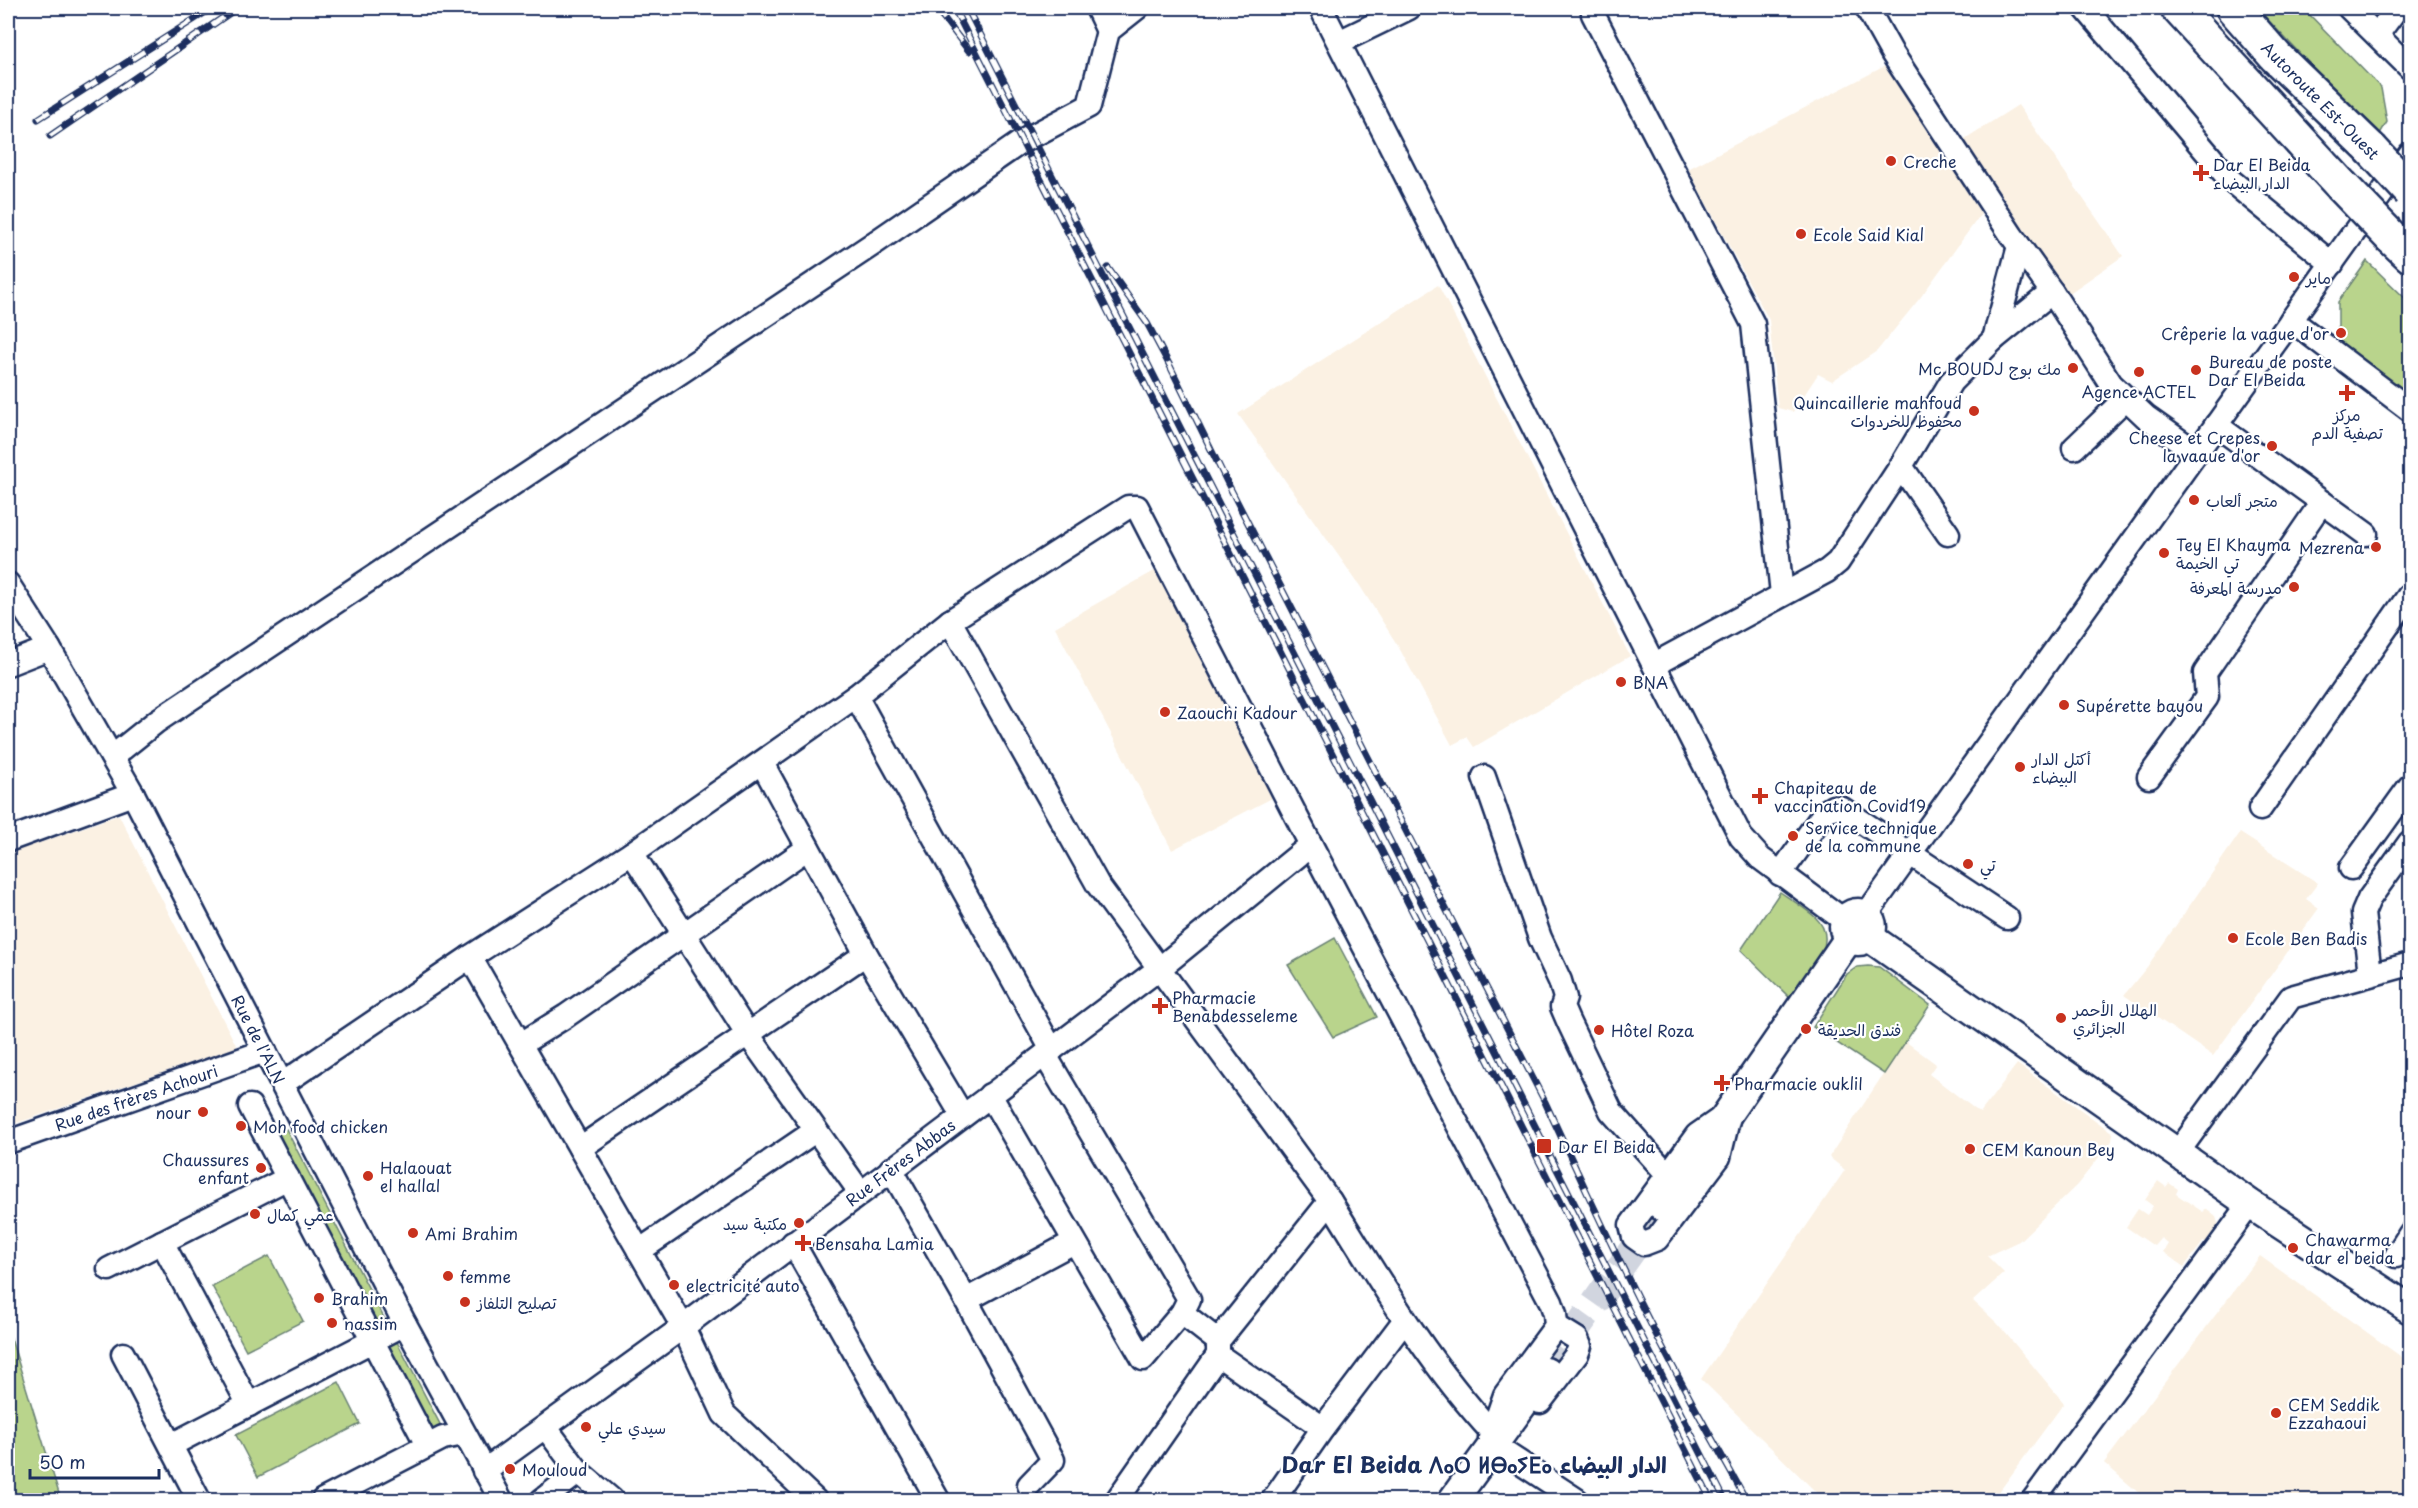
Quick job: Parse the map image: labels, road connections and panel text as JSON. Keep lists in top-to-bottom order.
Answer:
{
  "streets": {
    "highway": ["Autoroute Est-Ouest"],
    "street": ["Rue de l'ALN", "Rue des frères Achouri", "Rue Frères Abbas"]
  },
  "crossings": [
    ["Rue de l'ALN", "Rue des frères Achouri"],
    ["Rue de l'ALN", "Rue Frères Abbas"]
  ],
  "districts": ["Dar El Beida ⴷⴰⵔ ⵍⴱⴰⵢⴹⴰ الدار البيضاء"],
  "places": {
    "other": [
      "Creche",
      "Ecole Said Kial",
      "ماير",
      "Crêperie la vague d'or",
      "Mc BOUDJ مك بوج",
      "Bureau de poste Dar El Beida",
      "Agence ACTEL",
      "Quincaillerie mahfoud محفوظ للخردوات",
      "Cheese et Crepes la vaaue d'or",
      "متجر ألعاب",
      "Mezrena",
      "Tey El Khayma تي الخيمة",
      "مدرسة المعرفة",
      "BNA",
      "Supérette bayou",
      "Zaouchi Kadour",
      "أكتل الدار البيضاء",
      "Service technique de la commune",
      "تي",
      "Ecole Ben Badis",
      "الهلال الأحمر الجزائري",
      "فندق الحديقة",
      "Hôtel Roza",
      "nour",
      "Moh food chicken",
      "CEM Kanoun Bey",
      "Chaussures enfant",
      "Halaouat el hallal",
      "عمي كمال",
      "مكتبة سيد",
      "Ami Brahim",
      "Chawarma dar el beida",
      "femme",
      "electricité auto",
      "Brahim",
      "تصليح التلفاز",
      "nassim",
      "CEM Seddik Ezzahaoui",
      "سيدي علي",
      "Mouloud"
    ],
    "health": [
      "Dar El Beida الدار البيضاء",
      "مركز تصفية الدم",
      "Chapiteau de vaccination Covid19",
      "Pharmacie Benabdesseleme",
      "Pharmacie ouklil",
      "Bensaha Lamia"
    ],
    "transit": ["Dar El Beida"]
  },
  "scale_bar": "50 m"
}
